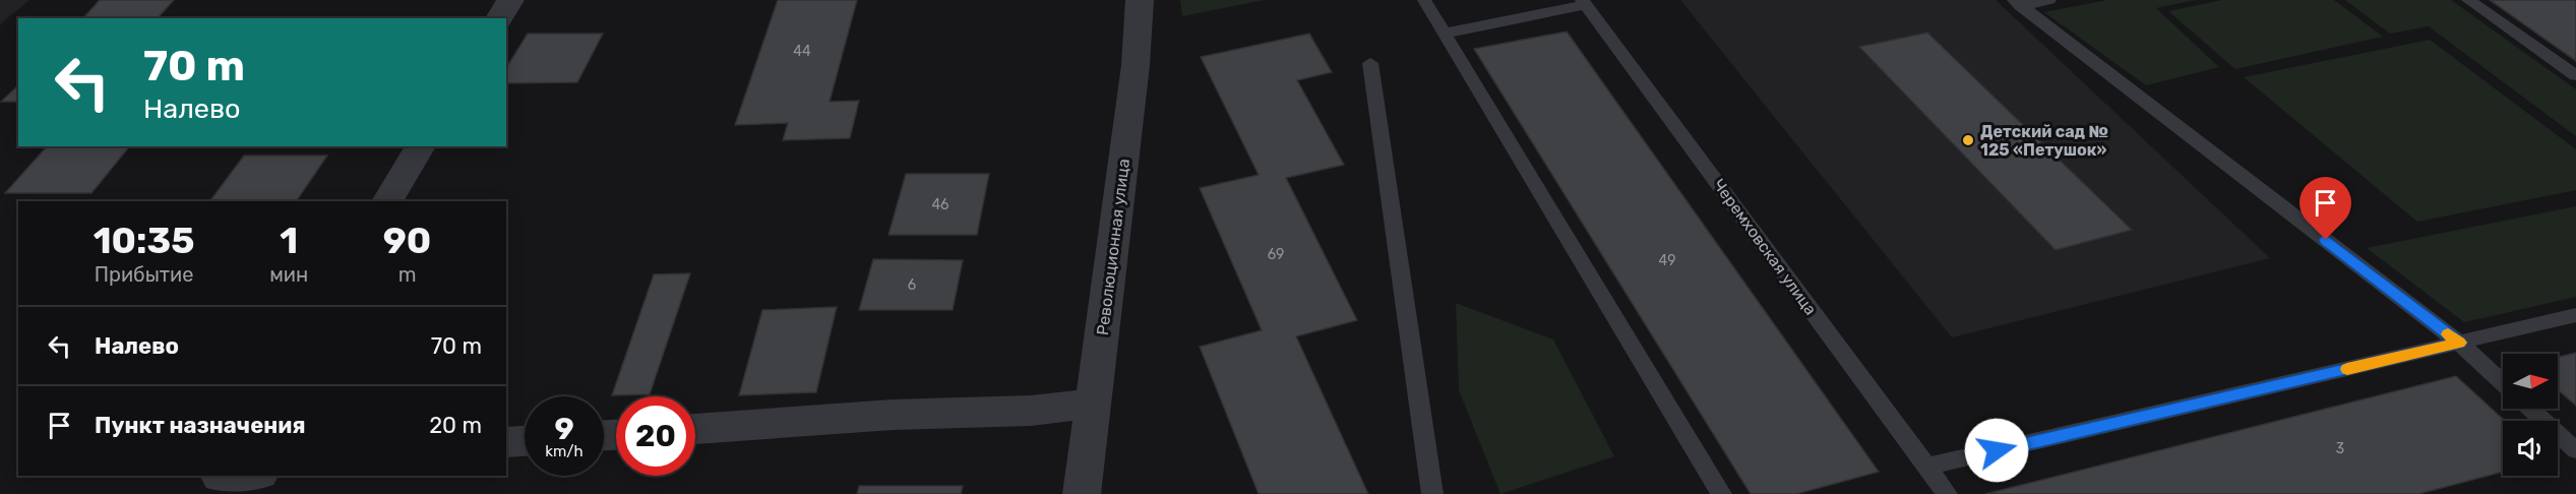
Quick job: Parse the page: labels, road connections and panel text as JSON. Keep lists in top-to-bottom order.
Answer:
{
  "streets": {
    "street": ["Революционная улица"],
    "lane": ["Черемховская улица"]
  },
  "places": ["Детский сад № 125 «Петушок»"],
  "house_numbers": [
    "44",
    "46",
    "69",
    "49",
    "6",
    "3"
  ],
  "north": "right",
  "page": {
    "turn": ["70 m", "Налево"],
    "eta": [
      "10:35",
      "Прибытие",
      "1",
      "мин",
      "90",
      "m"
    ],
    "list": [
      {
        "name": "Налево",
        "value": "70 m"
      },
      {
        "name": "Пункт назначения",
        "value": "20 m"
      }
    ],
    "speed": "9 km/h",
    "limit": "20"
  }
}
